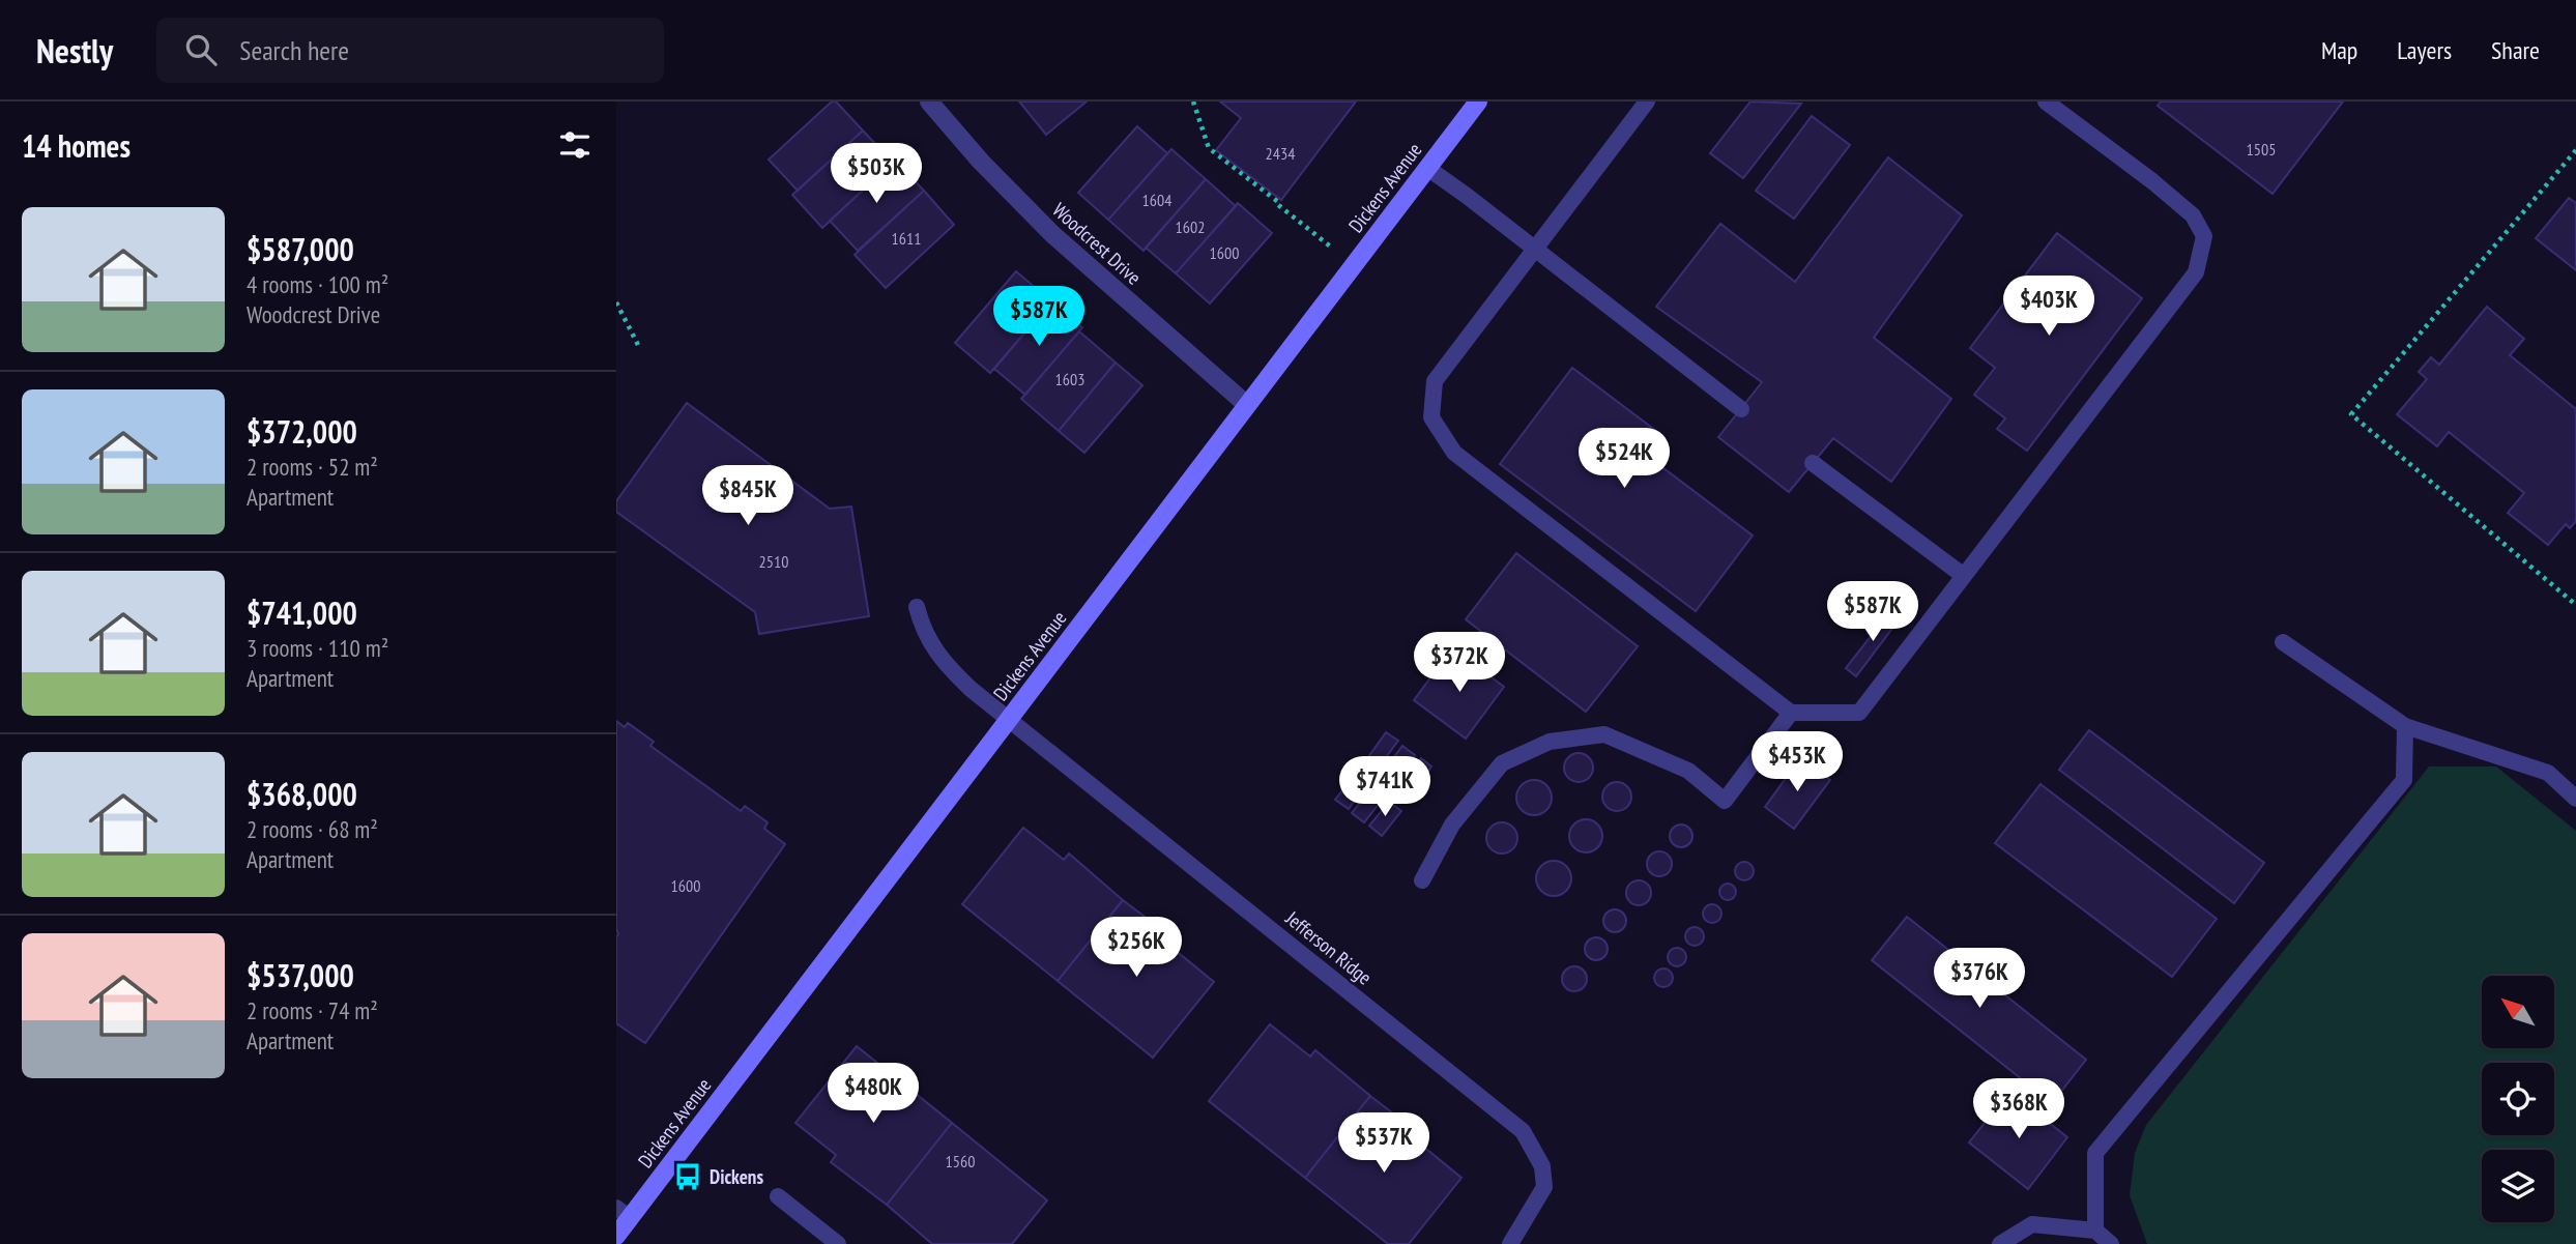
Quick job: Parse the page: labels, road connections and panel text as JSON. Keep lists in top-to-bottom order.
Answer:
{
  "streets": {
    "street": ["Dickens Avenue", "Woodcrest Drive"],
    "lane": ["Jefferson Ridge"]
  },
  "crossings": [
    ["Dickens Avenue", "Woodcrest Drive"],
    ["Dickens Avenue", "Jefferson Ridge"]
  ],
  "places": {
    "bus stop": ["Dickens"]
  },
  "house_numbers": [
    "1505",
    "2434",
    "1604",
    "1602",
    "1611",
    "1600",
    "1603",
    "2510",
    "1600",
    "1560"
  ],
  "north": "top left",
  "page": {
    "header": "Nestly",
    "search": "Search here",
    "nav": ["Map", "Layers", "Share"],
    "heading": "14 homes",
    "price": [
      "$503K",
      "$403K",
      "$587K",
      "$524K",
      "$845K",
      "$587K",
      "$372K",
      "$453K",
      "$741K",
      "$256K",
      "$376K",
      "$480K",
      "$368K",
      "$537K"
    ],
    "list": [
      {
        "name": "$587,000",
        "note": "4 rooms · 100 m² · Woodcrest Drive"
      },
      {
        "name": "$372,000",
        "note": "2 rooms · 52 m² · Apartment"
      },
      {
        "name": "$741,000",
        "note": "3 rooms · 110 m² · Apartment"
      },
      {
        "name": "$368,000",
        "note": "2 rooms · 68 m² · Apartment"
      },
      {
        "name": "$537,000",
        "note": "2 rooms · 74 m² · Apartment"
      }
    ]
  }
}
